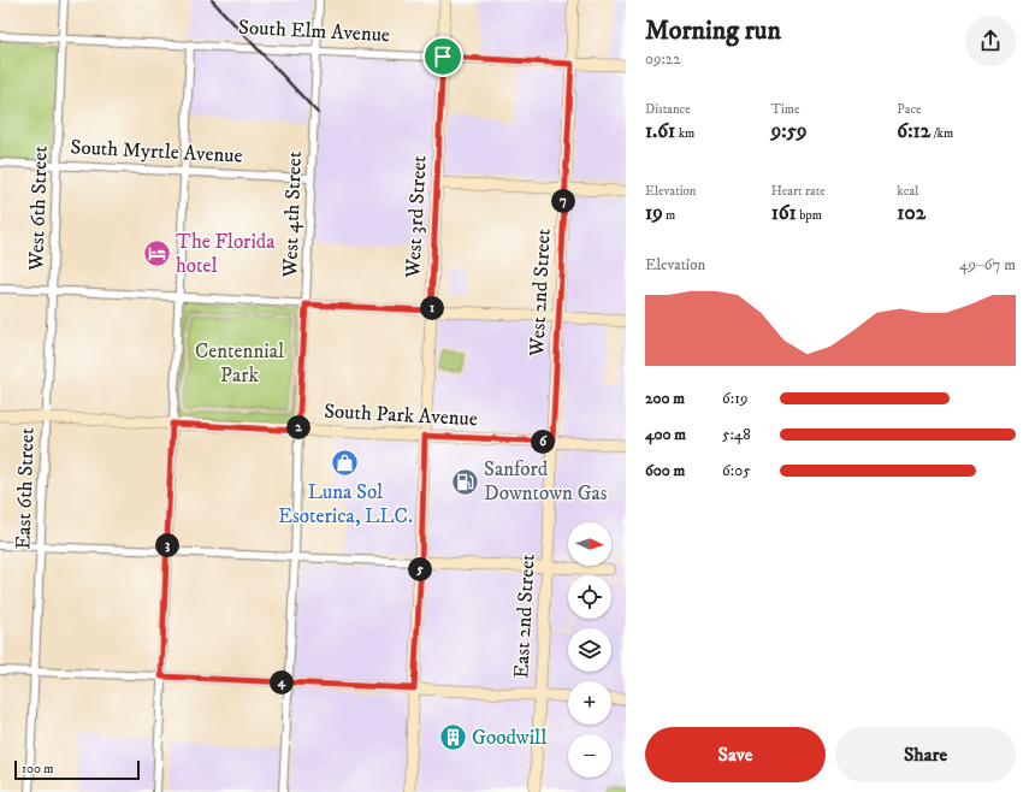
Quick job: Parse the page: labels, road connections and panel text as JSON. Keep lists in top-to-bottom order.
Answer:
{
  "streets": {
    "street": [
      "South Elm Avenue",
      "South Myrtle Avenue",
      "West 6th Street",
      "West 4th Street",
      "West 3rd Street",
      "West 2nd Street",
      "South Park Avenue",
      "East 6th Street",
      "East 2nd Street"
    ]
  },
  "crossings": [
    ["South Elm Avenue", "West 6th Street"],
    ["South Elm Avenue", "West 4th Street"],
    ["South Elm Avenue", "West 3rd Street"],
    ["South Elm Avenue", "West 2nd Street"],
    ["South Myrtle Avenue", "West 6th Street"],
    ["South Myrtle Avenue", "West 4th Street"],
    ["West 6th Street", "South Park Avenue"],
    ["West 6th Street", "East 6th Street"],
    ["West 4th Street", "South Park Avenue"],
    ["West 3rd Street", "South Park Avenue"],
    ["West 2nd Street", "South Park Avenue"],
    ["West 2nd Street", "East 2nd Street"],
    ["South Park Avenue", "East 6th Street"],
    ["South Park Avenue", "East 2nd Street"]
  ],
  "parks": ["Centennial Park"],
  "places": {
    "hotel": ["The Florida hotel"],
    "shop": ["Luna Sol Esoterica, LLC."],
    "fuel station": ["Sanford Downtown Gas"],
    "building": ["Goodwill"]
  },
  "scale_bar": "100 m",
  "north": "right",
  "page": {
    "heading": ["Morning run", "09:22"],
    "stats": [
      ["Distance", "1.61 km"],
      ["Time", "9:59"],
      ["Pace", "6:12 /km"],
      ["Elevation", "19 m"],
      ["Heart rate", "161 bpm"],
      ["kcal", "102"]
    ],
    "pins": [
      "7",
      "1",
      "2",
      "6",
      "3",
      "5",
      "4"
    ],
    "chart": ["Elevation", "49–67 m"],
    "list": [
      {
        "name": "200 m",
        "note": "6:19"
      },
      {
        "name": "400 m",
        "note": "5:48"
      },
      {
        "name": "600 m",
        "note": "6:05"
      }
    ],
    "map_buttons": ["+", "−"],
    "buttons": ["Save", "Share"],
    "scale": "100 m"
  }
}
